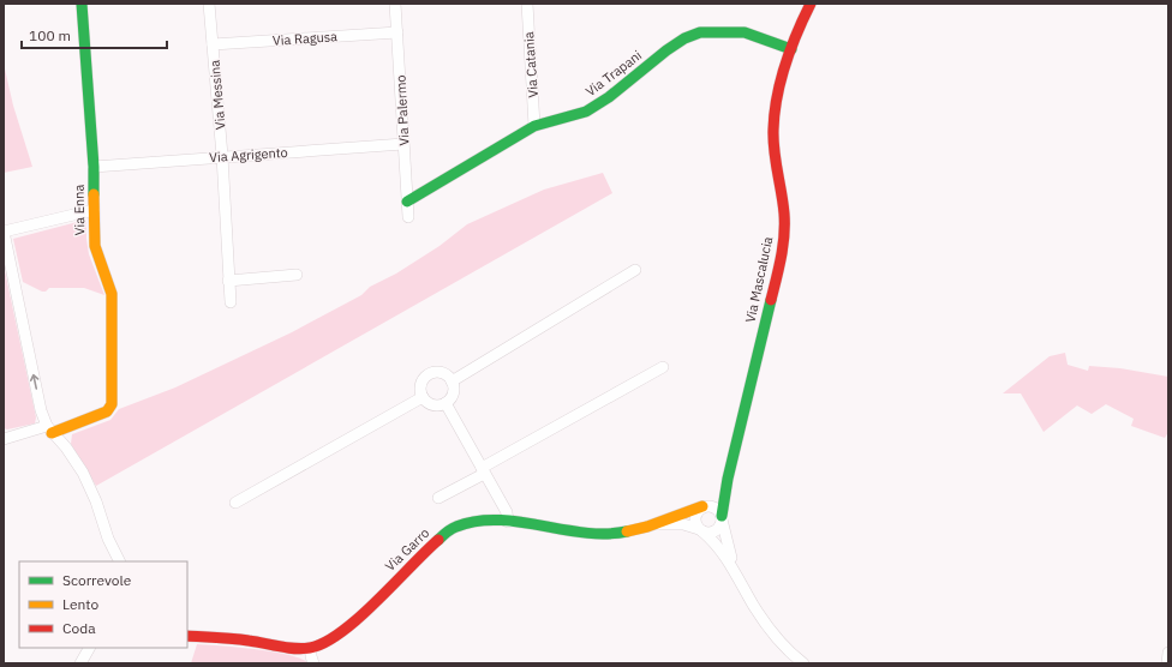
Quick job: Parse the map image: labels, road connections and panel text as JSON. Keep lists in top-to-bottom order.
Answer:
{
  "streets": {
    "street": [
      "Via Ragusa",
      "Via Catania",
      "Via Trapani",
      "Via Messina",
      "Via Palermo",
      "Via Agrigento",
      "Via Enna",
      "Via Mascalucia",
      "Via Garro"
    ]
  },
  "crossings": [
    ["Via Ragusa", "Via Messina"],
    ["Via Ragusa", "Via Palermo"],
    ["Via Catania", "Via Trapani"],
    ["Via Trapani", "Via Palermo"],
    ["Via Trapani", "Via Mascalucia"],
    ["Via Messina", "Via Agrigento"],
    ["Via Palermo", "Via Agrigento"],
    ["Via Agrigento", "Via Enna"],
    ["Via Mascalucia", "Via Garro"]
  ],
  "legend": ["Scorrevole", "Lento", "Coda"],
  "scale_bar": "100 m"
}
